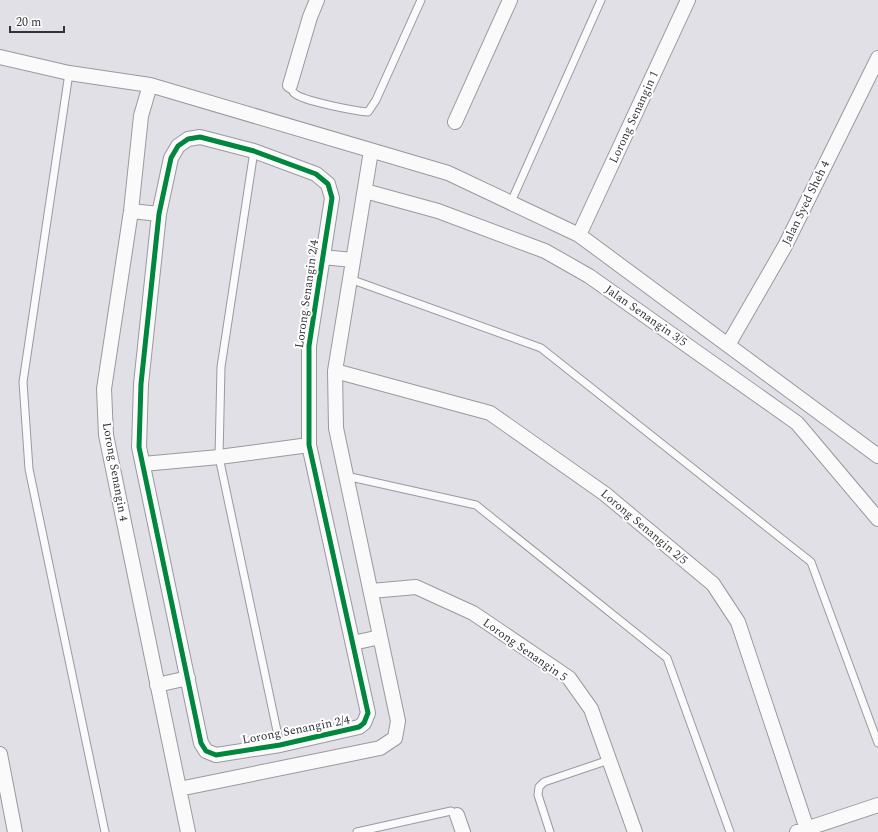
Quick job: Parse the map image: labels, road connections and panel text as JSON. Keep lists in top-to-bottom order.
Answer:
{
  "streets": {
    "street": [
      "Lorong Senangin 1",
      "Jalan Syed Sheh 4",
      "Lorong Senangin 2/4",
      "Jalan Senangin 3/5",
      "Lorong Senangin 4",
      "Lorong Senangin 2/5",
      "Lorong Senangin 5"
    ]
  },
  "scale_bar": "20 m"
}
